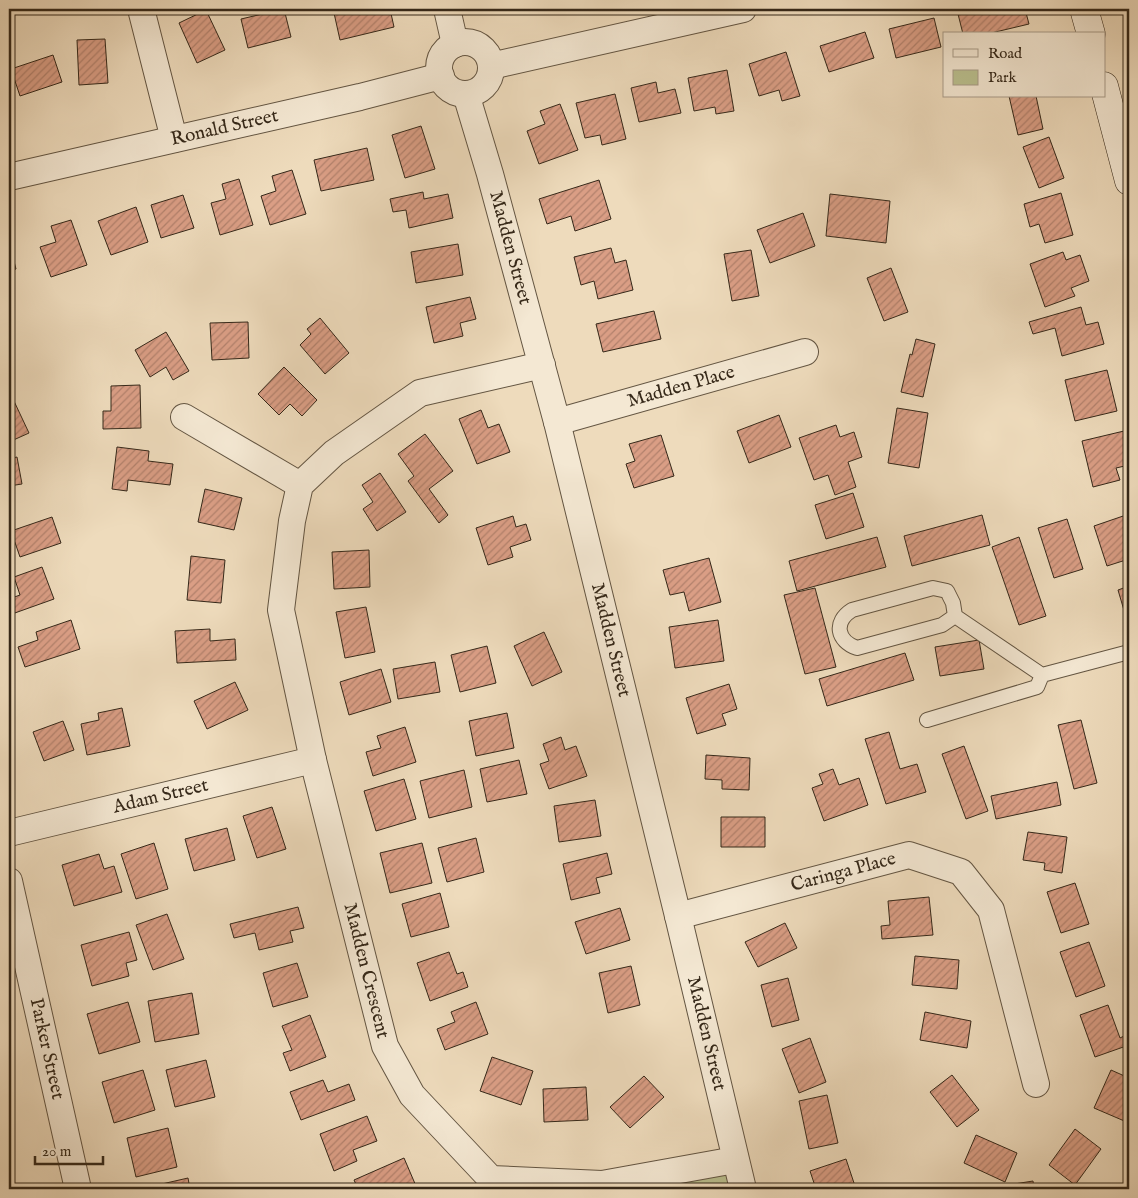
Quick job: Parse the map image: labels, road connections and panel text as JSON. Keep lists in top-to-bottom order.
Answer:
{
  "streets": {
    "street": [
      "Ronald Street",
      "Madden Street",
      "Madden Place",
      "Adam Street",
      "Caringa Place",
      "Madden Crescent",
      "Parker Street"
    ]
  },
  "crossings": [
    ["Ronald Street", "Madden Street"],
    ["Madden Street", "Madden Place"],
    ["Madden Street", "Caringa Place"],
    ["Madden Street", "Madden Crescent"],
    ["Adam Street", "Madden Crescent"]
  ],
  "legend": ["Road", "Park"],
  "scale_bar": "20 m"
}
